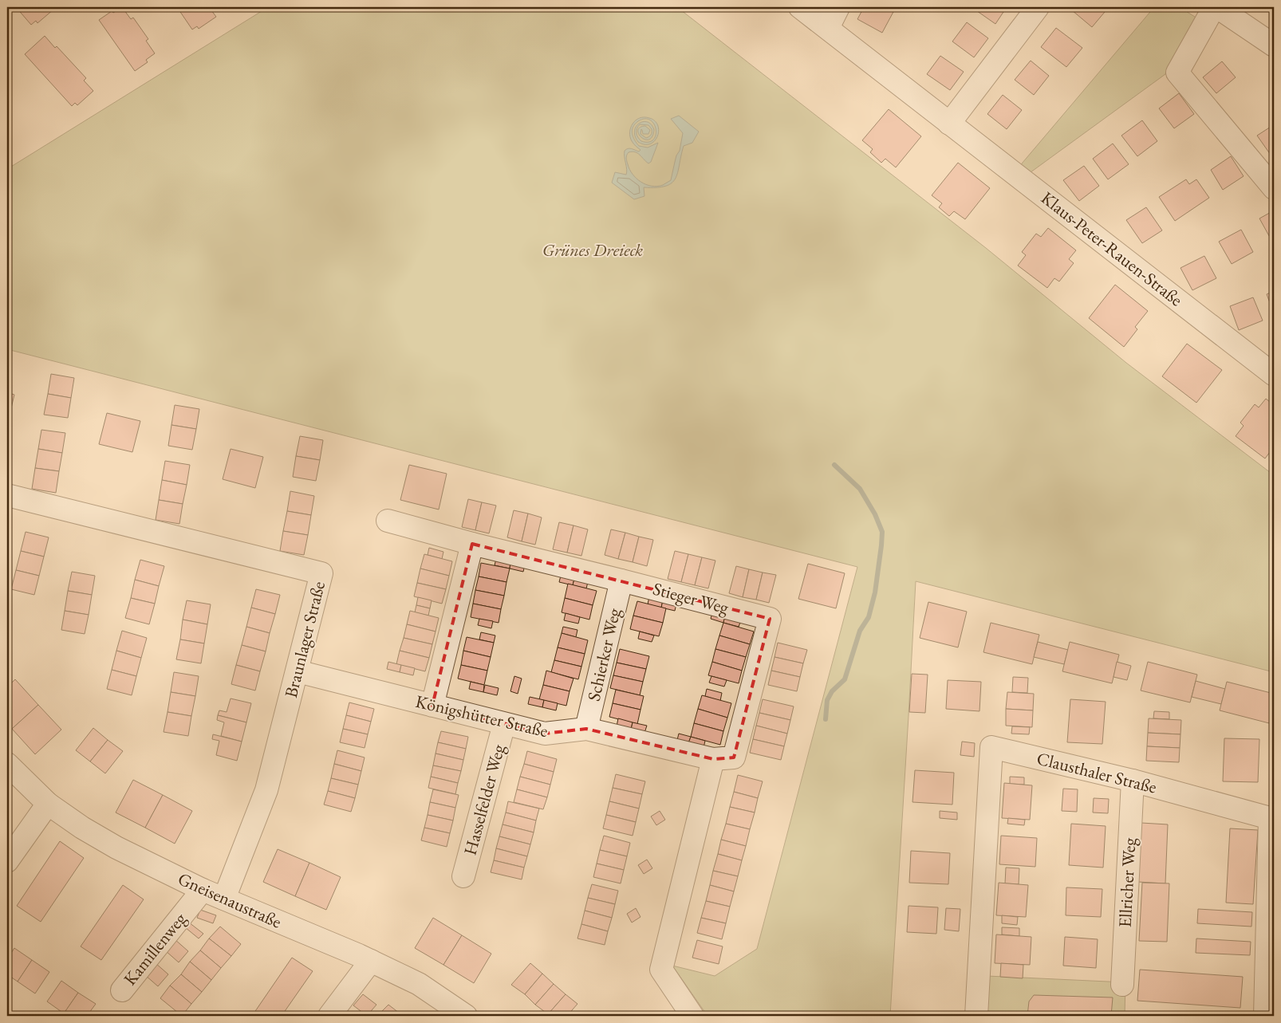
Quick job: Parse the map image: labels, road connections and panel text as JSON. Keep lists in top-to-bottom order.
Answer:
{
  "streets": {
    "street": [
      "Klaus-Peter-Rauen-Straße",
      "Stieger Weg",
      "Braunlager Straße",
      "Schierker Weg",
      "Königshütter Straße",
      "Clausthaler Straße",
      "Hasselfelder Weg",
      "Ellricher Weg",
      "Gneisenaustraße",
      "Kamillenweg"
    ]
  },
  "crossings": [
    ["Stieger Weg", "Schierker Weg"],
    ["Stieger Weg", "Königshütter Straße"],
    ["Braunlager Straße", "Königshütter Straße"],
    ["Braunlager Straße", "Gneisenaustraße"],
    ["Schierker Weg", "Königshütter Straße"],
    ["Königshütter Straße", "Hasselfelder Weg"],
    ["Clausthaler Straße", "Ellricher Weg"],
    ["Gneisenaustraße", "Kamillenweg"]
  ],
  "parks": ["Grünes Dreieck"]
}
